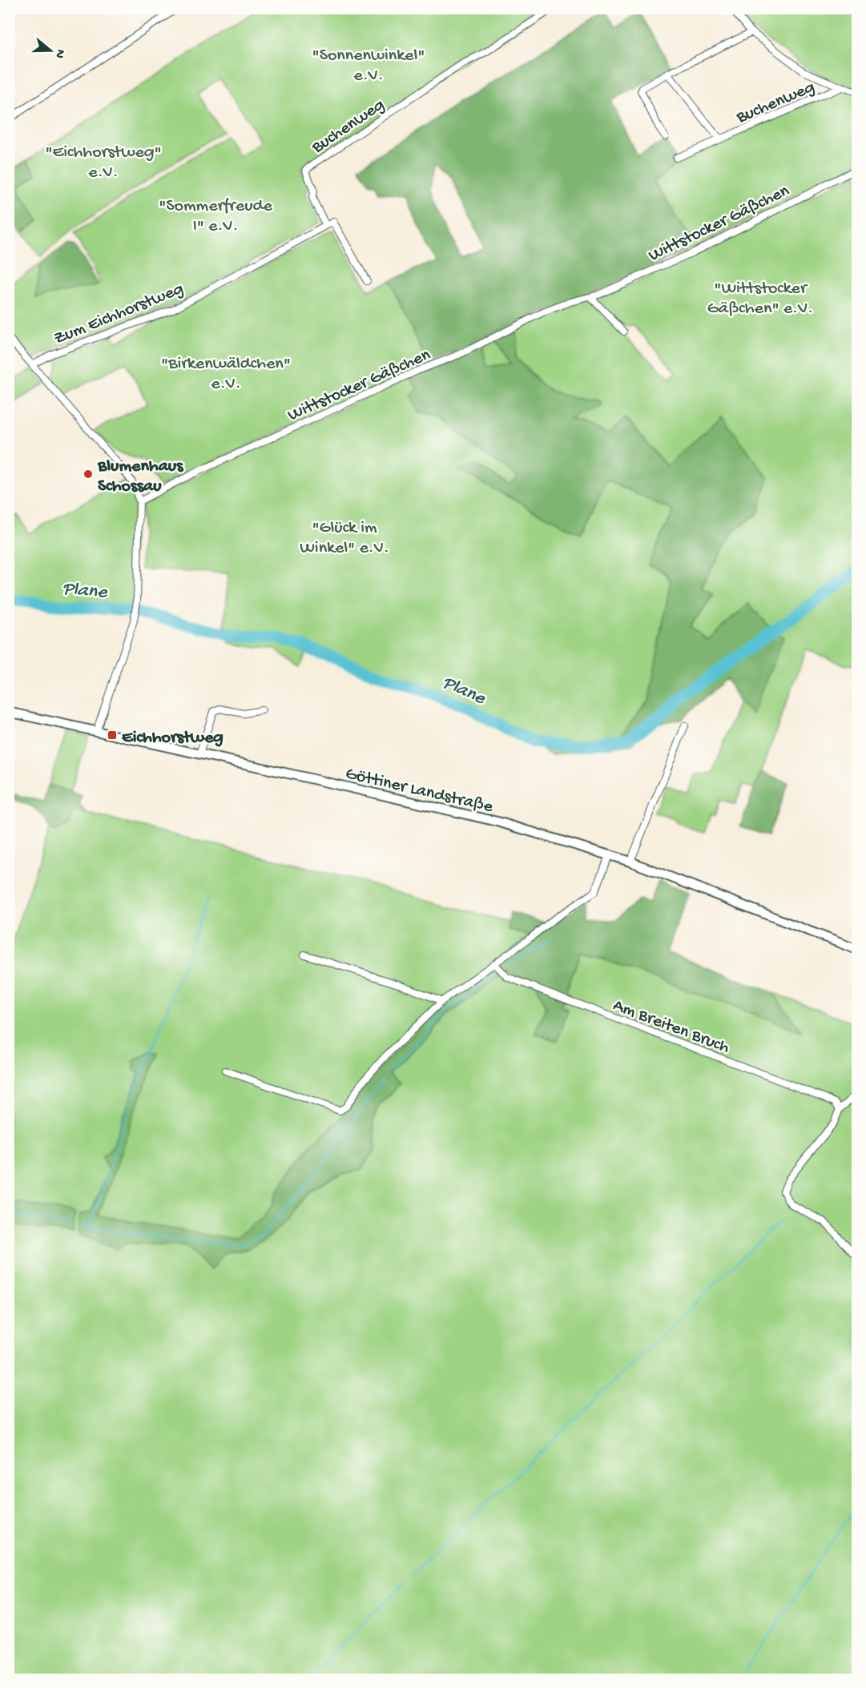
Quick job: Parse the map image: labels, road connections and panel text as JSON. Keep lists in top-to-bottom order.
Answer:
{
  "streets": {
    "street": [
      "Buchenweg",
      "Wittstocker Gäßchen",
      "Zum Eichhorstweg",
      "Göttiner Landstraße",
      "Am Breiten Bruch"
    ]
  },
  "crossings": [
    ["Buchenweg", "Zum Eichhorstweg"]
  ],
  "water": ["Plane"],
  "parks": [
    "\"Sonnenwinkel\" e.V.",
    "\"Eichhorstweg\" e.V.",
    "\"Sommerfreude I\" e.V.",
    "\"Wittstocker Gäßchen\" e.V.",
    "\"Birkenwäldchen\" e.V.",
    "\"Glück im Winkel\" e.V."
  ],
  "places": {
    "other": ["Blumenhaus Schossau"],
    "transit": ["Eichhorstweg"]
  },
  "north": "right"
}
